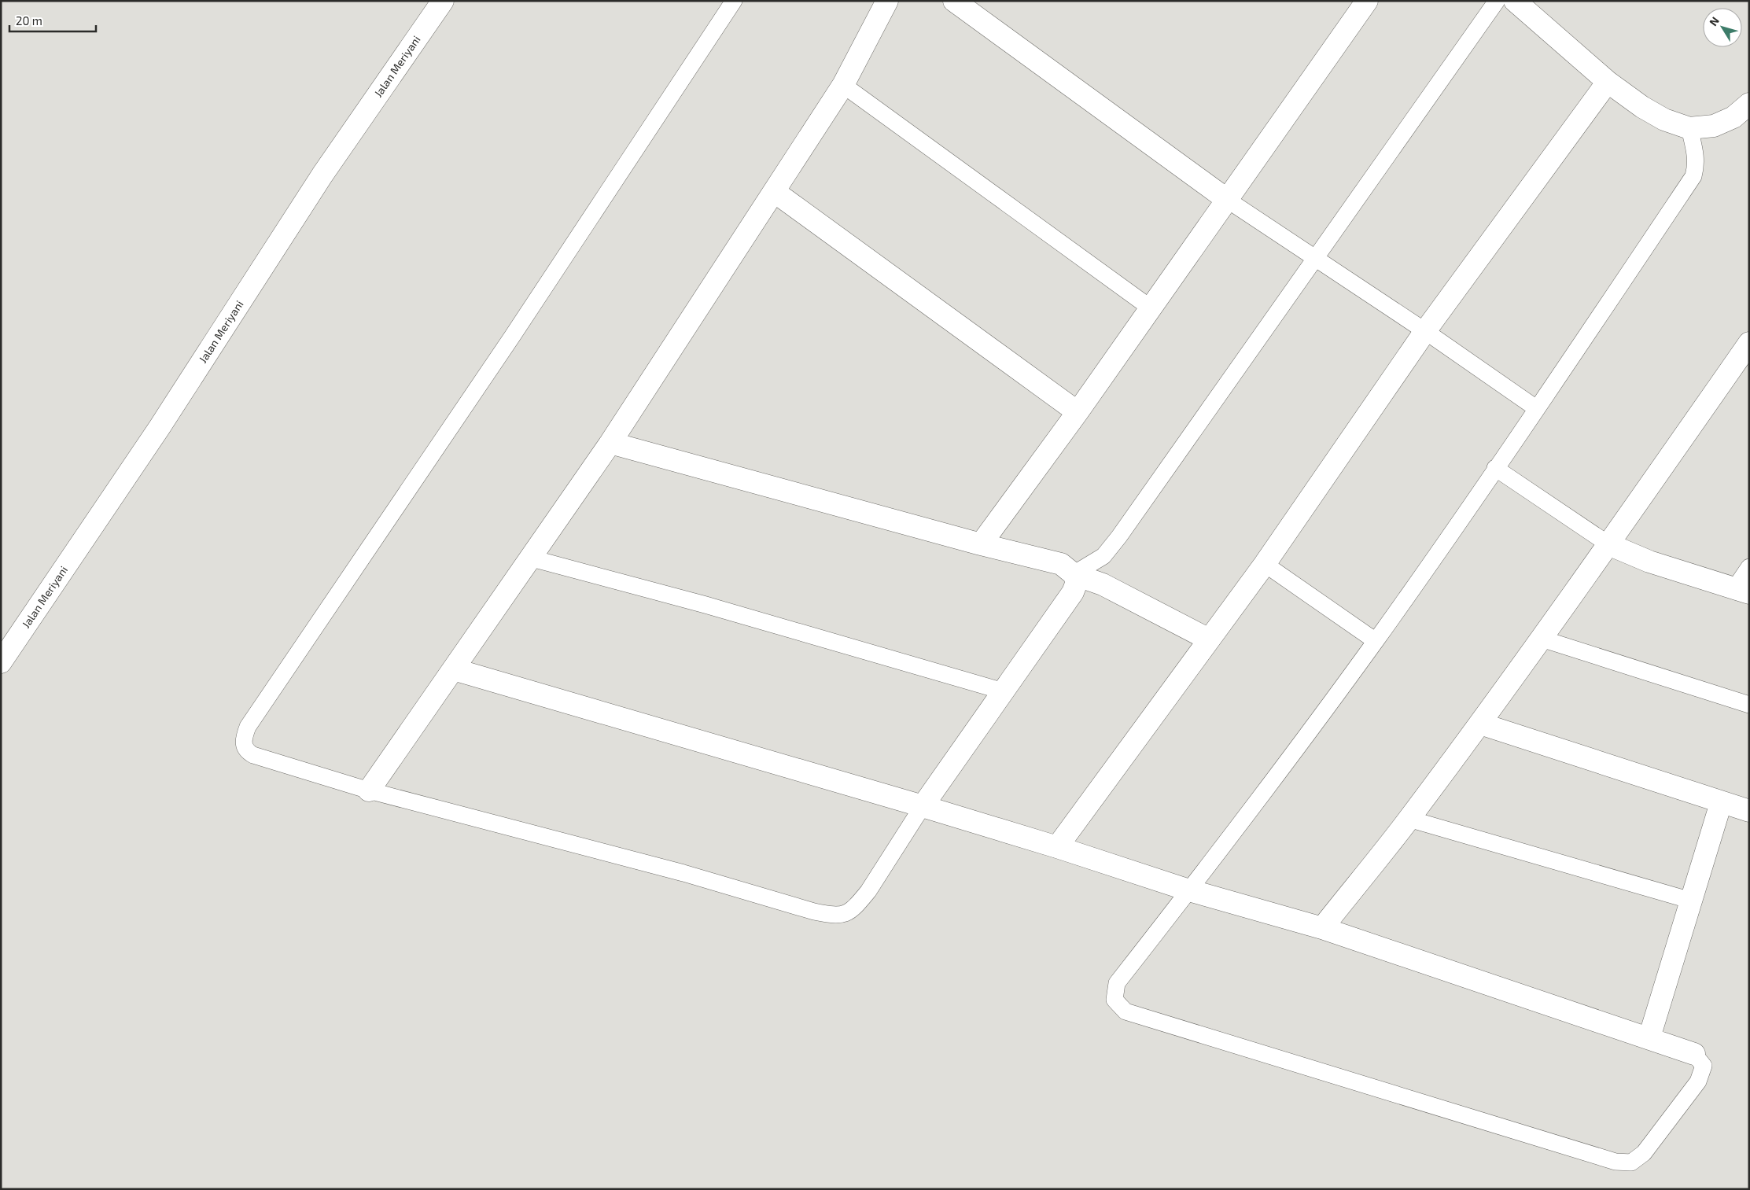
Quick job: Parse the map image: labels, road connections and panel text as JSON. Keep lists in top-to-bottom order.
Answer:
{
  "streets": {
    "street": ["Jalan Meriyani"]
  },
  "scale_bar": "20 m",
  "north": "top left"
}
